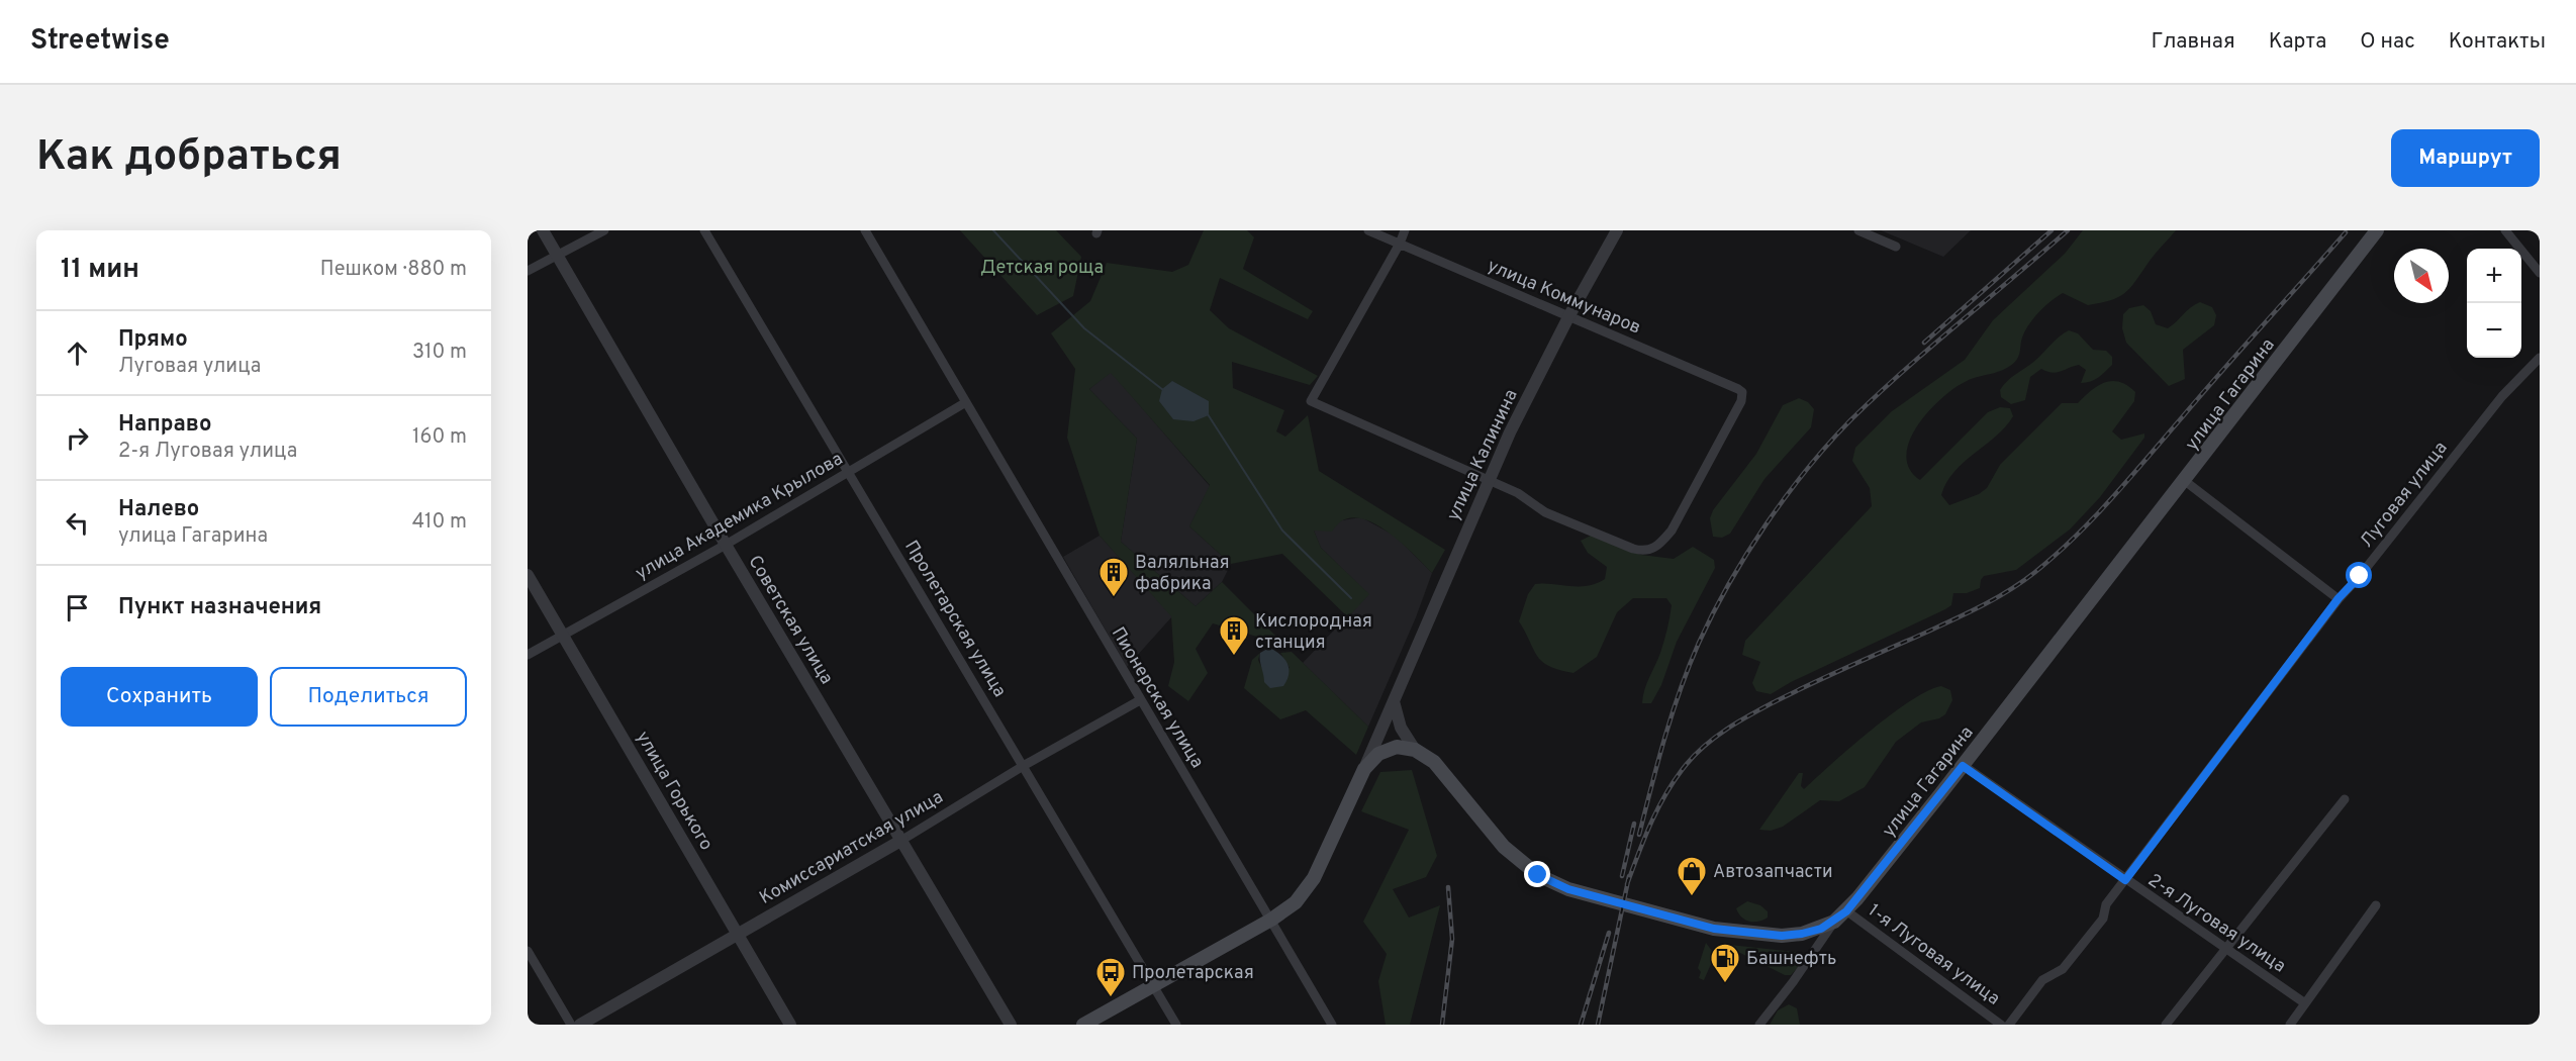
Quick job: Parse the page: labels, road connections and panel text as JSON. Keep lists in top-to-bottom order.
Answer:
{
  "streets": {
    "main road": ["улица Гагарина"],
    "street": [
      "улица Коммунаров",
      "улица Калинина",
      "Луговая улица",
      "улица Академика Крылова",
      "Пролетарская улица",
      "Советская улица",
      "Пионерская улица",
      "улица Горького",
      "Комиссариатская улица",
      "2-я Луговая улица",
      "1-я Луговая улица"
    ]
  },
  "crossings": [
    ["улица Коммунаров", "улица Калинина"],
    ["улица Гагарина", "2-я Луговая улица"],
    ["улица Гагарина", "1-я Луговая улица"],
    ["Луговая улица", "2-я Луговая улица"],
    ["улица Академика Крылова", "Пролетарская улица"],
    ["улица Академика Крылова", "Советская улица"],
    ["улица Академика Крылова", "Пионерская улица"],
    ["улица Академика Крылова", "улица Горького"],
    ["Пролетарская улица", "Комиссариатская улица"],
    ["Советская улица", "Комиссариатская улица"],
    ["Пионерская улица", "Комиссариатская улица"],
    ["улица Горького", "Комиссариатская улица"]
  ],
  "parks": ["Детская роща"],
  "places": {
    "building": ["Валяльная фабрика", "Кислородная станция"],
    "shop": ["Автозапчасти"],
    "fuel station": ["Башнефть"],
    "bus stop": ["Пролетарская"]
  },
  "north": "bottom right",
  "page": {
    "header": "Streetwise",
    "nav": [
      "Главная",
      "Карта",
      "О нас",
      "Контакты"
    ],
    "buttons": [
      "Маршрут",
      ["Сохранить", "Поделиться"]
    ],
    "title": "Как добраться",
    "heading": ["11 мин", "Пешком · 880 m"],
    "map_buttons": ["+", "−"],
    "list": [
      ["Прямо", "Луговая улица", "310 m"],
      ["Направо", "2-я Луговая улица", "160 m"],
      ["Налево", "улица Гагарина", "410 m"],
      "Пункт назначения"
    ]
  }
}
